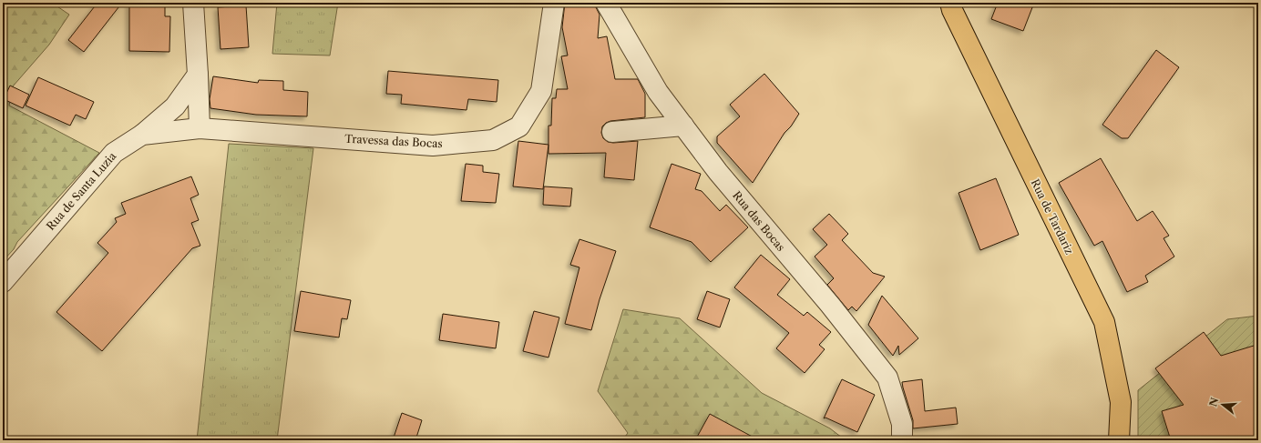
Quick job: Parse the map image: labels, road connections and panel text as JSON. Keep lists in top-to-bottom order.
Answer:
{
  "streets": {
    "main road": ["Rua de Tardariz"],
    "street": ["Travessa das Bocas", "Rua de Santa Luzia", "Rua das Bocas"]
  },
  "crossings": [
    ["Travessa das Bocas", "Rua de Santa Luzia"]
  ],
  "north": "left"
}
